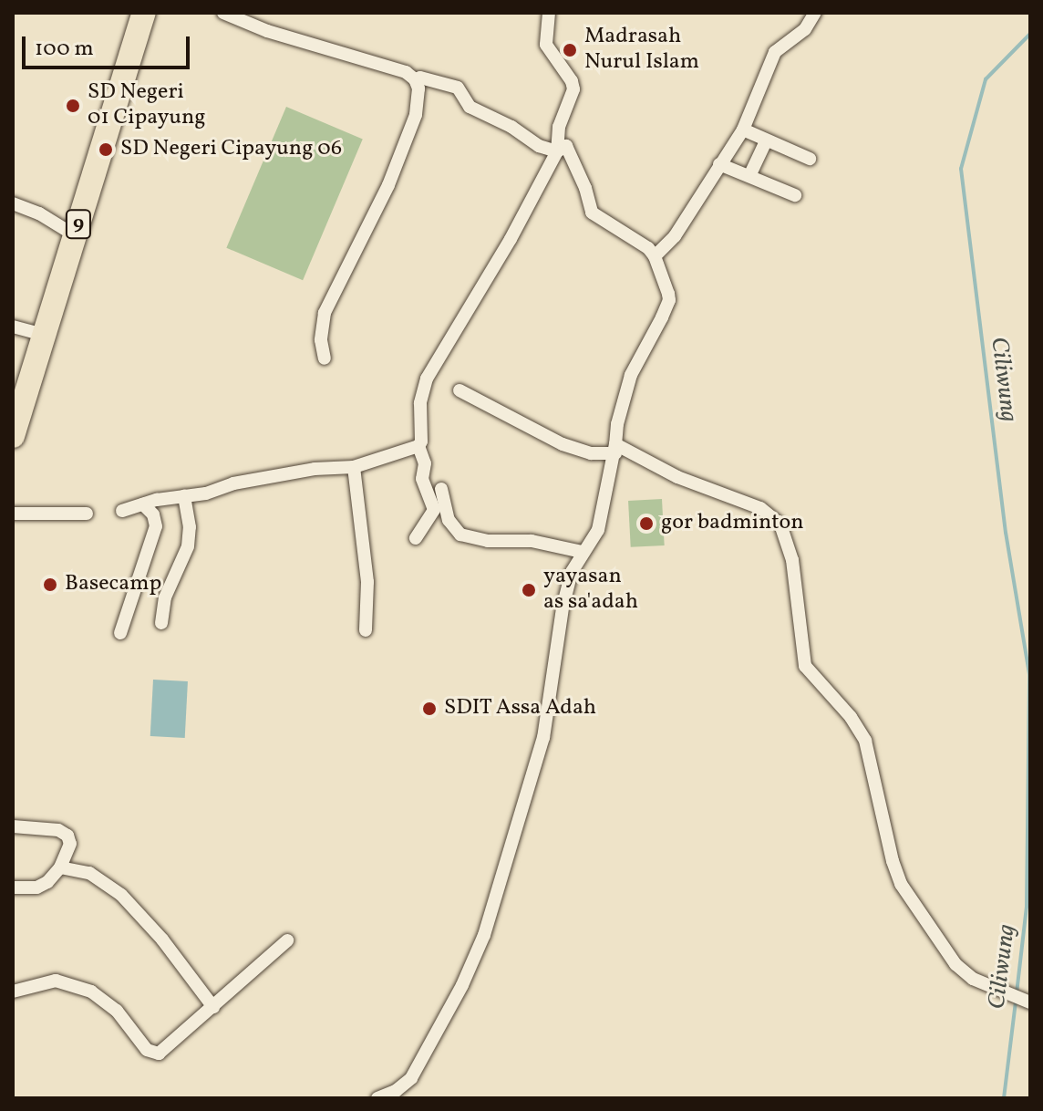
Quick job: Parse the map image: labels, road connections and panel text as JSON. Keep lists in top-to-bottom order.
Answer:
{
  "streets": {
    "highway": ["9"]
  },
  "water": ["Ciliwung"],
  "places": [
    "Madrasah Nurul Islam",
    "SD Negeri 01 Cipayung",
    "SD Negeri Cipayung 06",
    "gor badminton",
    "Basecamp",
    "yayasan as sa'adah",
    "SDIT Assa Adah"
  ],
  "scale_bar": "100 m"
}
